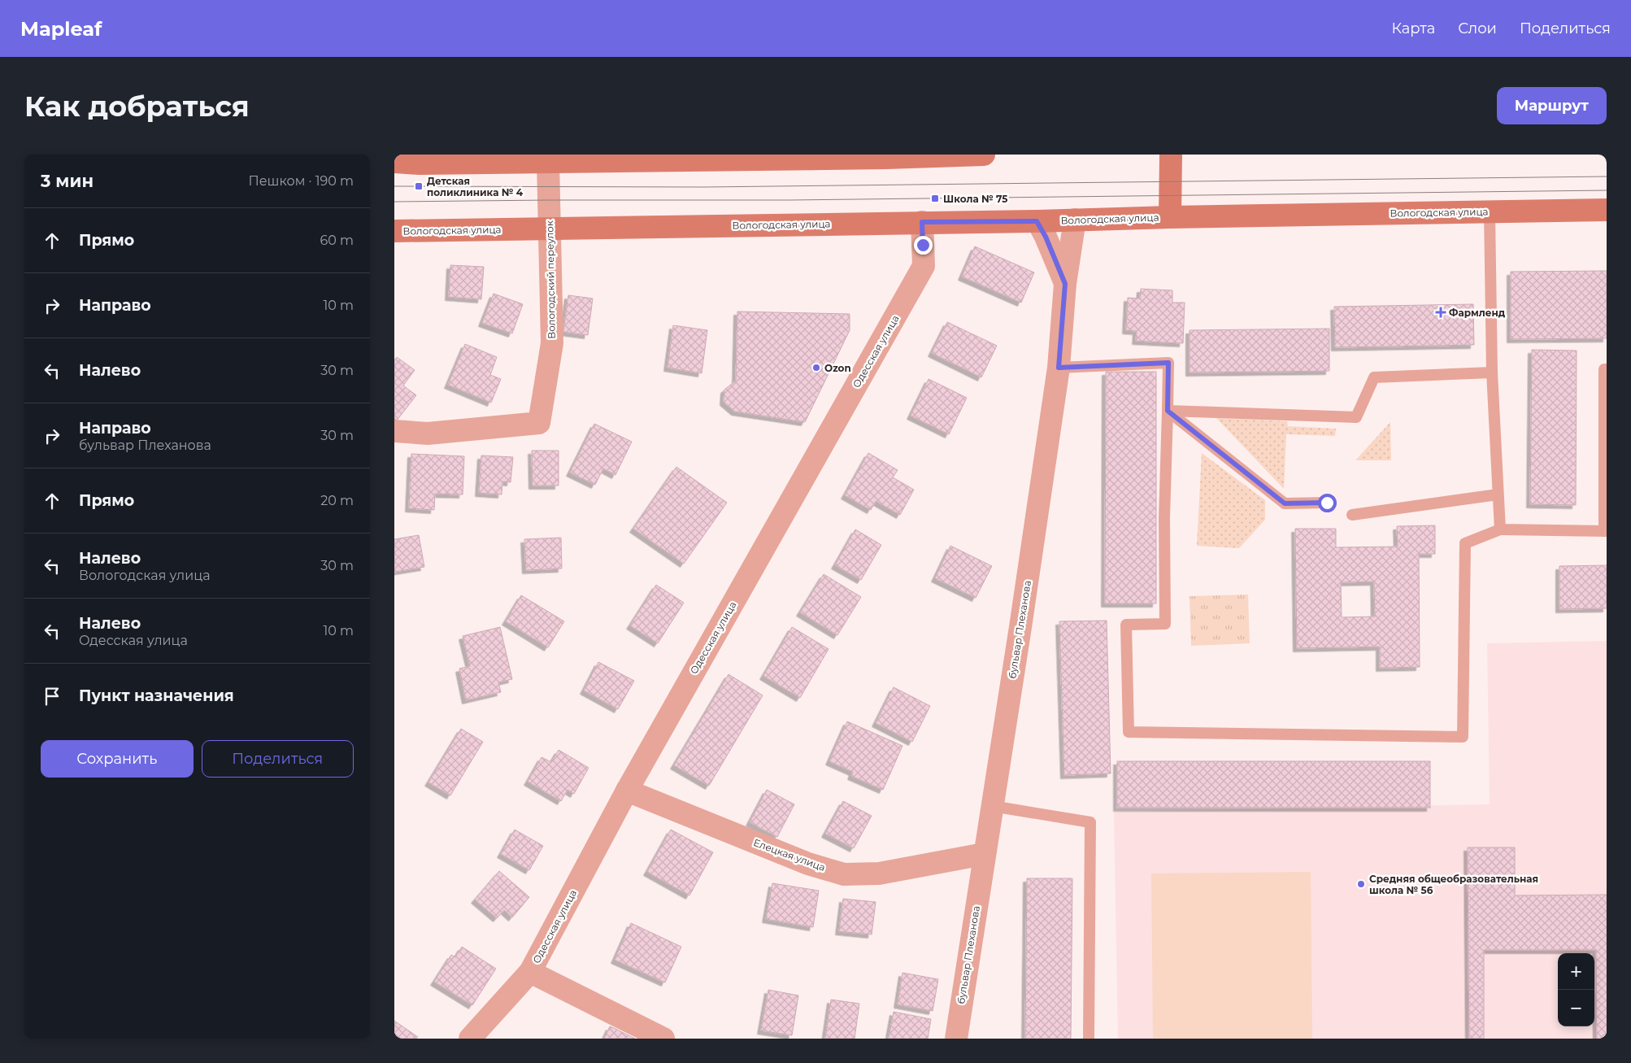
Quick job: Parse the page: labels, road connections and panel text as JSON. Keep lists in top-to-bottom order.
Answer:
{
  "streets": {
    "main road": ["Вологодская улица"],
    "street": [
      "Вологодский переулок",
      "Одесская улица",
      "бульвар Плеханова",
      "Елецкая улица"
    ]
  },
  "crossings": [
    ["Вологодская улица", "Вологодский переулок"],
    ["Вологодская улица", "Одесская улица"],
    ["Вологодская улица", "бульвар Плеханова"],
    ["Одесская улица", "Елецкая улица"],
    ["бульвар Плеханова", "Елецкая улица"]
  ],
  "places": {
    "transit": ["Детская поликлиника № 4", "Школа № 75"],
    "health": ["Фармленд"],
    "other": ["Ozon", "Средняя общеобразовательная школа № 56"]
  },
  "page": {
    "header": "Mapleaf",
    "nav": ["Карта", "Слои", "Поделиться"],
    "buttons": [
      "Маршрут",
      ["Сохранить", "Поделиться"]
    ],
    "title": "Как добраться",
    "heading": ["3 мин", "Пешком · 190 m"],
    "list": [
      ["Прямо", "60 m"],
      ["Направо", "10 m"],
      ["Налево", "30 m"],
      ["Направо", "бульвар Плеханова", "30 m"],
      ["Прямо", "20 m"],
      ["Налево", "Вологодская улица", "30 m"],
      ["Налево", "Одесская улица", "10 m"],
      "Пункт назначения"
    ],
    "map_buttons": ["+", "−"]
  }
}
